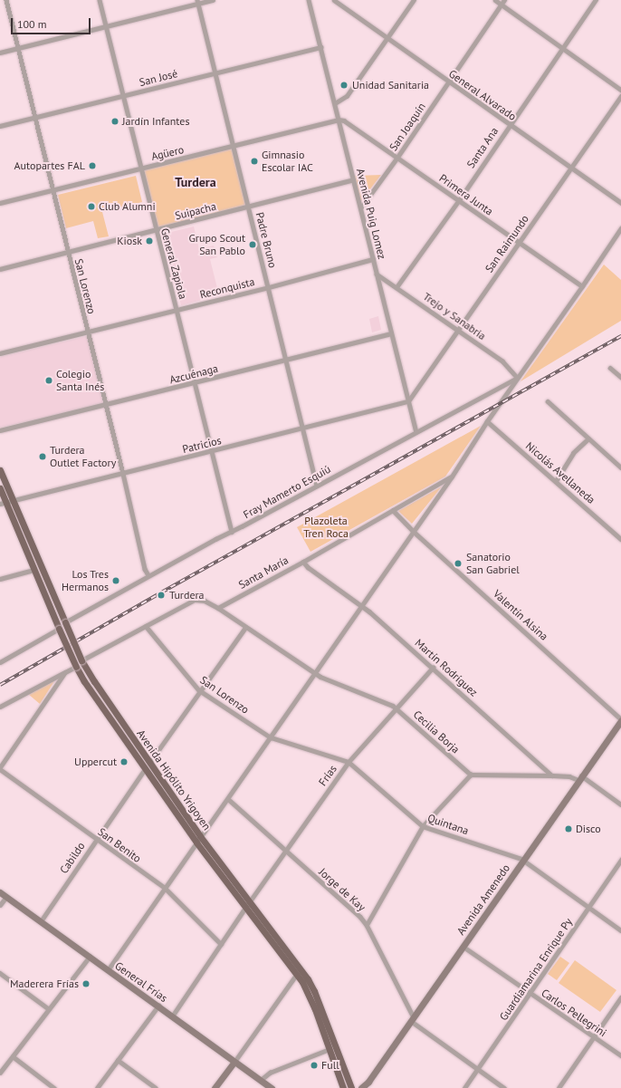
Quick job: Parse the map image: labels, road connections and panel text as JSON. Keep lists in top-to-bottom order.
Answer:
{
  "streets": {
    "main road": ["Avenida Hipólito Yrigoyen"],
    "street": [
      "San José",
      "General Alvarado",
      "San Joaquín",
      "Santa Ana",
      "Agüero",
      "Primera Junta",
      "Suipacha",
      "Avenida Puig Lomez",
      "Padre Bruno",
      "San Raimundo",
      "General Zapiola",
      "San Lorenzo",
      "Reconquista",
      "Trejo y Sanabria",
      "Azcuénaga",
      "Patricios",
      "Nicolás Avellaneda",
      "Fray Mamerto Esquiú",
      "Santa María",
      "Valentín Alsina",
      "Martín Rodríguez",
      "Cecilia Borja",
      "Frías",
      "Quintana",
      "San Benito",
      "Cabildo",
      "Jorge de Kay",
      "Avenida Amenedo",
      "Guardiamarina Enrique Py",
      "General Frías",
      "Carlos Pellegrini"
    ]
  },
  "crossings": [
    ["San José", "Avenida Puig Lomez"],
    ["San José", "Padre Bruno"],
    ["San José", "General Zapiola"],
    ["San José", "San Lorenzo"],
    ["General Alvarado", "San Joaquín"],
    ["General Alvarado", "Santa Ana"],
    ["General Alvarado", "San Raimundo"],
    ["San Joaquín", "Primera Junta"],
    ["San Joaquín", "Avenida Puig Lomez"],
    ["Santa Ana", "Primera Junta"],
    ["Santa Ana", "Trejo y Sanabria"],
    ["Agüero", "Primera Junta"],
    ["Agüero", "Avenida Puig Lomez"],
    ["Agüero", "Padre Bruno"],
    ["Agüero", "General Zapiola"],
    ["Agüero", "San Lorenzo"],
    ["Primera Junta", "Avenida Puig Lomez"],
    ["Primera Junta", "San Raimundo"],
    ["Suipacha", "Avenida Puig Lomez"],
    ["Suipacha", "Padre Bruno"],
    ["Suipacha", "General Zapiola"],
    ["Suipacha", "San Lorenzo"],
    ["Avenida Puig Lomez", "San Raimundo"],
    ["Avenida Puig Lomez", "Reconquista"],
    ["Avenida Puig Lomez", "Trejo y Sanabria"],
    ["Avenida Puig Lomez", "Azcuénaga"],
    ["Avenida Puig Lomez", "Patricios"],
    ["Avenida Puig Lomez", "Fray Mamerto Esquiú"],
    ["Padre Bruno", "Reconquista"],
    ["Padre Bruno", "Azcuénaga"],
    ["Padre Bruno", "Patricios"],
    ["Padre Bruno", "Fray Mamerto Esquiú"],
    ["San Raimundo", "Trejo y Sanabria"],
    ["San Raimundo", "Patricios"],
    ["General Zapiola", "Reconquista"],
    ["General Zapiola", "Azcuénaga"],
    ["General Zapiola", "Patricios"],
    ["General Zapiola", "Fray Mamerto Esquiú"],
    ["San Lorenzo", "Reconquista"],
    ["San Lorenzo", "Azcuénaga"],
    ["San Lorenzo", "Patricios"],
    ["San Lorenzo", "Fray Mamerto Esquiú"],
    ["San Lorenzo", "Quintana"],
    ["Trejo y Sanabria", "Fray Mamerto Esquiú"],
    ["Patricios", "Avenida Hipólito Yrigoyen"],
    ["Fray Mamerto Esquiú", "Avenida Hipólito Yrigoyen"],
    ["Santa María", "Valentín Alsina"],
    ["Santa María", "Martín Rodríguez"],
    ["Santa María", "Cecilia Borja"],
    ["Valentín Alsina", "Avenida Amenedo"],
    ["Martín Rodríguez", "Frías"],
    ["Cecilia Borja", "Frías"],
    ["Frías", "Avenida Hipólito Yrigoyen"],
    ["Frías", "Quintana"],
    ["Frías", "San Benito"],
    ["Frías", "Jorge de Kay"],
    ["Frías", "General Frías"],
    ["Avenida Hipólito Yrigoyen", "Cabildo"],
    ["Quintana", "Avenida Amenedo"],
    ["Quintana", "Guardiamarina Enrique Py"],
    ["San Benito", "Cabildo"],
    ["Cabildo", "General Frías"],
    ["Jorge de Kay", "Avenida Amenedo"],
    ["Jorge de Kay", "Guardiamarina Enrique Py"],
    ["Avenida Amenedo", "Carlos Pellegrini"],
    ["Guardiamarina Enrique Py", "Carlos Pellegrini"]
  ],
  "districts": ["Turdera"],
  "parks": ["Plazoleta Tren Roca"],
  "places": [
    "Unidad Sanitaria",
    "Jardín Infantes",
    "Gimnasio Escolar IAC",
    "Autopartes FAL",
    "Club Alumni",
    "Kiosk",
    "Grupo Scout San Pablo",
    "Colegio Santa Inés",
    "Turdera Outlet Factory",
    "Sanatorio San Gabriel",
    "Los Tres Hermanos",
    "Turdera",
    "Uppercut",
    "Disco",
    "Maderera Frías",
    "Full"
  ],
  "scale_bar": "100 m"
}
